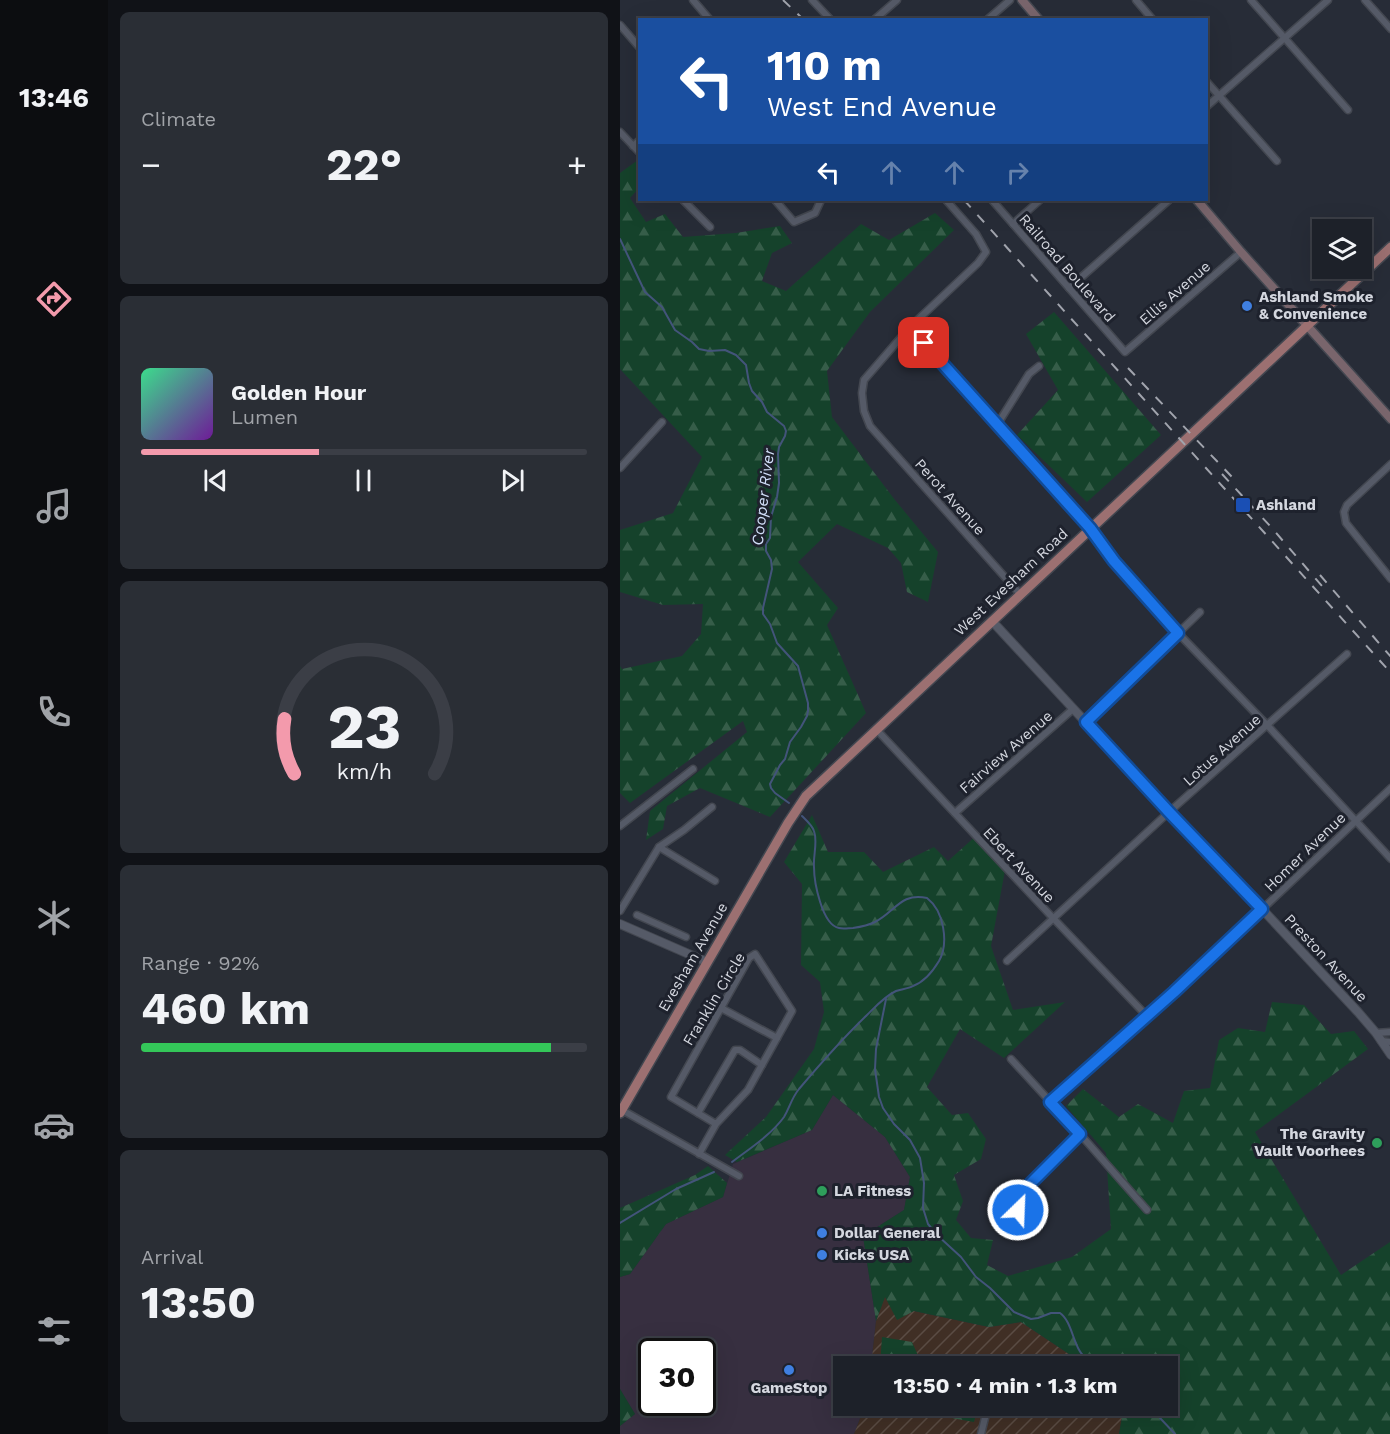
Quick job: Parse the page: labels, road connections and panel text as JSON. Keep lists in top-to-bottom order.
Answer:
{
  "streets": {
    "main road": ["West Evesham Road", "Evesham Avenue"],
    "street": [
      "Railroad Boulevard",
      "Ellis Avenue",
      "Perot Avenue",
      "Lotus Avenue",
      "Fairview Avenue",
      "Homer Avenue",
      "Ebert Avenue",
      "Preston Avenue",
      "Franklin Circle"
    ]
  },
  "crossings": [
    ["Railroad Boulevard", "Ellis Avenue"],
    ["Perot Avenue", "West Evesham Road"],
    ["West Evesham Road", "Ebert Avenue"],
    ["West Evesham Road", "Evesham Avenue"],
    ["West Evesham Road", "Preston Avenue"],
    ["Lotus Avenue", "Ebert Avenue"],
    ["Lotus Avenue", "Preston Avenue"],
    ["Fairview Avenue", "Ebert Avenue"],
    ["Fairview Avenue", "Preston Avenue"],
    ["Homer Avenue", "Ebert Avenue"],
    ["Homer Avenue", "Preston Avenue"]
  ],
  "water": ["Cooper River"],
  "places": {
    "other": [
      "Ashland Smoke & Convenience",
      "The Gravity Vault Voorhees",
      "LA Fitness",
      "Dollar General",
      "Kicks USA",
      "GameStop"
    ],
    "transit": ["Ashland"]
  },
  "page": {
    "tabs": "13:46",
    "tile": [
      "Climate",
      ["Range · 92%", "460 km"],
      ["Arrival", "13:50"]
    ],
    "turn": ["110 m", "West End Avenue"],
    "heat": ["−", "22°", "+"],
    "song": ["Golden Hour", "Lumen"],
    "limit": "30",
    "trip": "13:50 · 4 min · 1.3 km",
    "gauge": ["23", "km/h"]
  }
}
